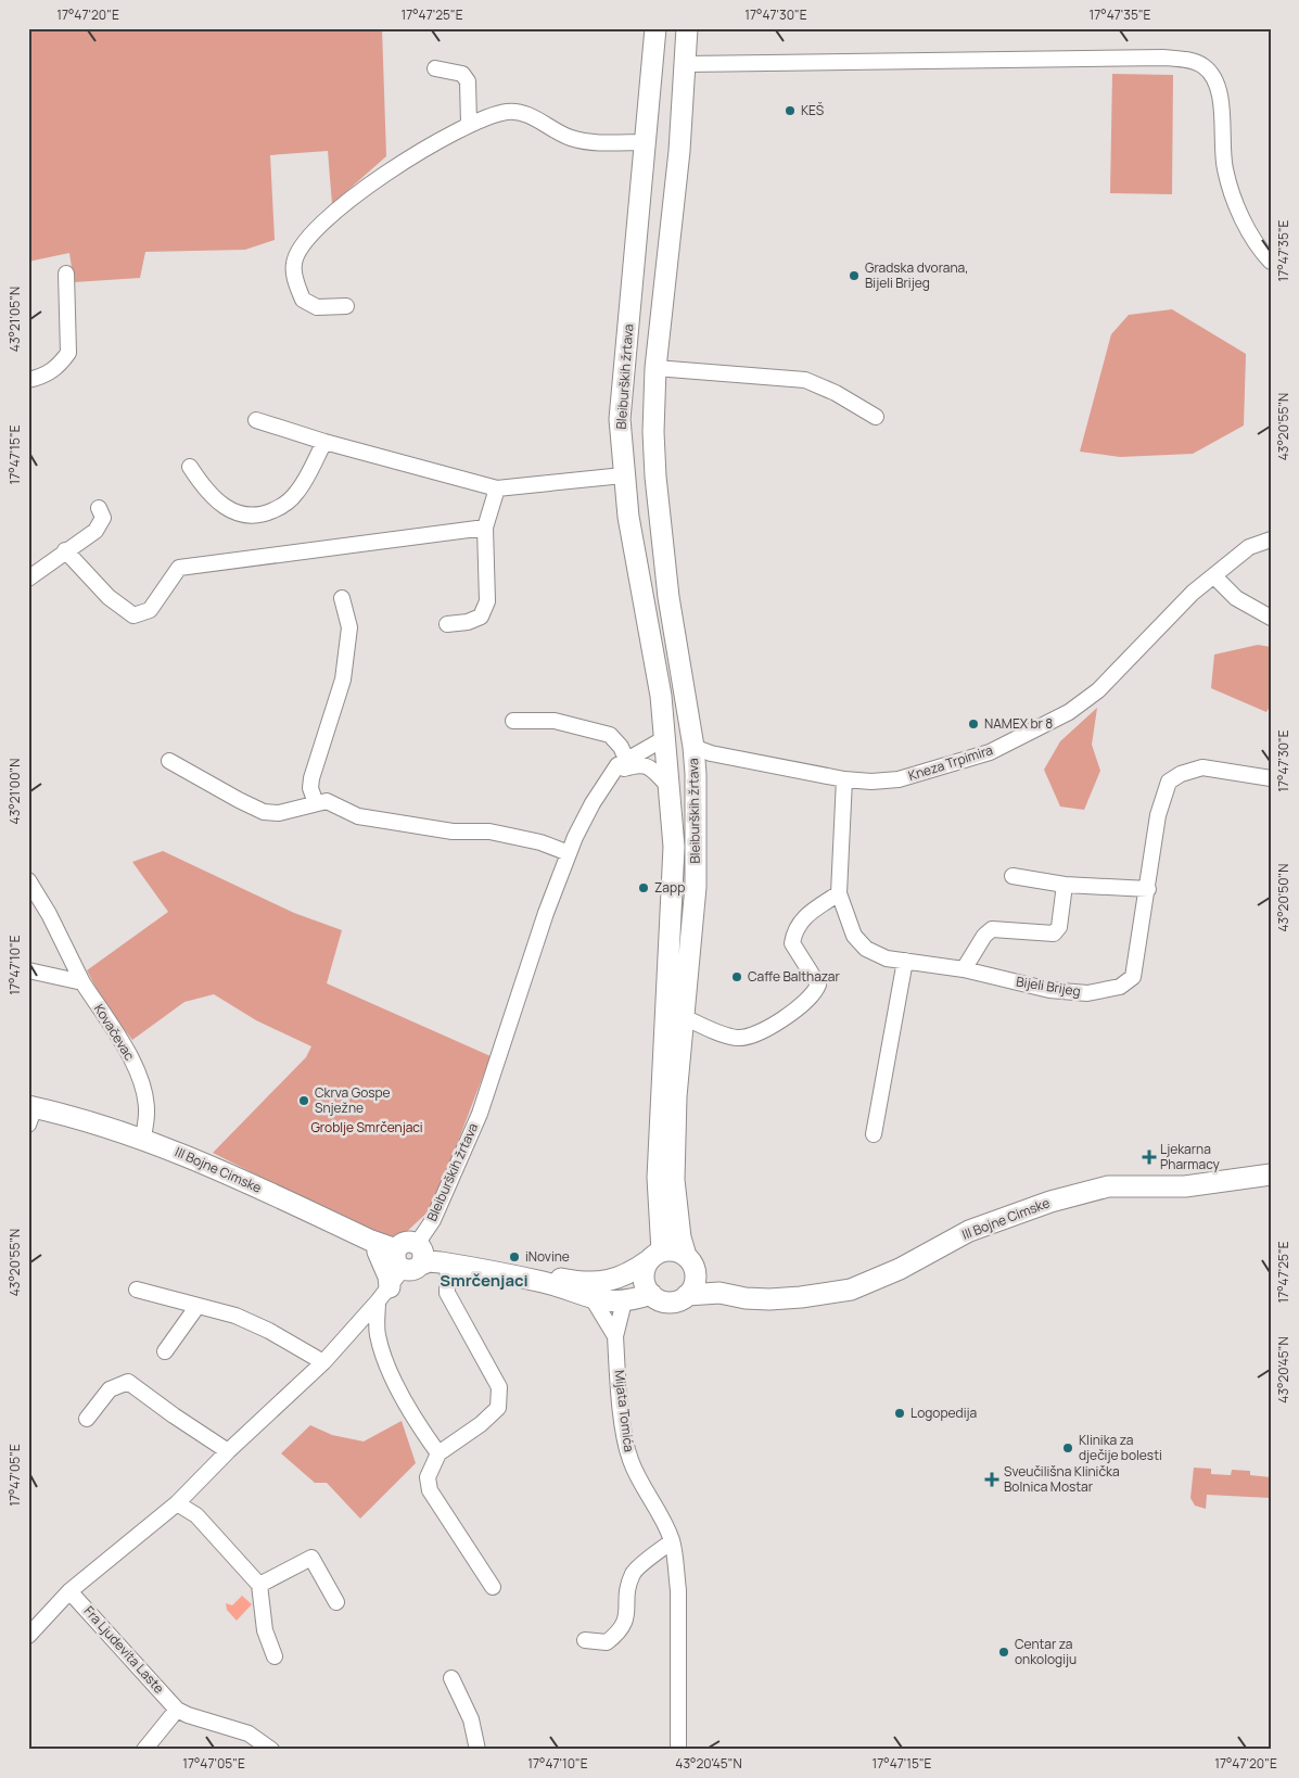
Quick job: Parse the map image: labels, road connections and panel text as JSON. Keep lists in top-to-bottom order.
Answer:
{
  "streets": {
    "street": [
      "Bleiburških žrtava",
      "Kneza Trpimira",
      "Bijeli Brijeg",
      "Kovačevac",
      "III Bojne Cimske",
      "Mijata Tomića",
      "Fra Ljudevita Laste"
    ]
  },
  "crossings": [
    ["Bleiburških žrtava", "Kneza Trpimira"],
    ["Bleiburških žrtava", "III Bojne Cimske"],
    ["Kneza Trpimira", "Bijeli Brijeg"],
    ["Kovačevac", "III Bojne Cimske"],
    ["III Bojne Cimske", "Mijata Tomića"]
  ],
  "districts": ["Smrčenjaci"],
  "parks": ["Groblje Smrčenjaci"],
  "places": {
    "other": [
      "KEŠ",
      "Gradska dvorana, Bijeli Brijeg",
      "NAMEX br 8",
      "Zapp",
      "Caffe Balthazar",
      "Ckrva Gospe Snježne",
      "iNovine",
      "Logopedija",
      "Klinika za dječije bolesti",
      "Centar za onkologiju"
    ],
    "health": ["Ljekarna Pharmacy", "Sveučilišna Klinička Bolnica Mostar"]
  },
  "coordinates": [
    "17°47'20\"E",
    "17°47'25\"E",
    "17°47'30\"E",
    "17°47'35\"E",
    "43°21'05\"N",
    "43°20'55\"N",
    "17°47'15\"E",
    "43°21'00\"N",
    "43°20'50\"N",
    "17°47'10\"E",
    "43°20'45\"N",
    "17°47'05\"E"
  ]
}
